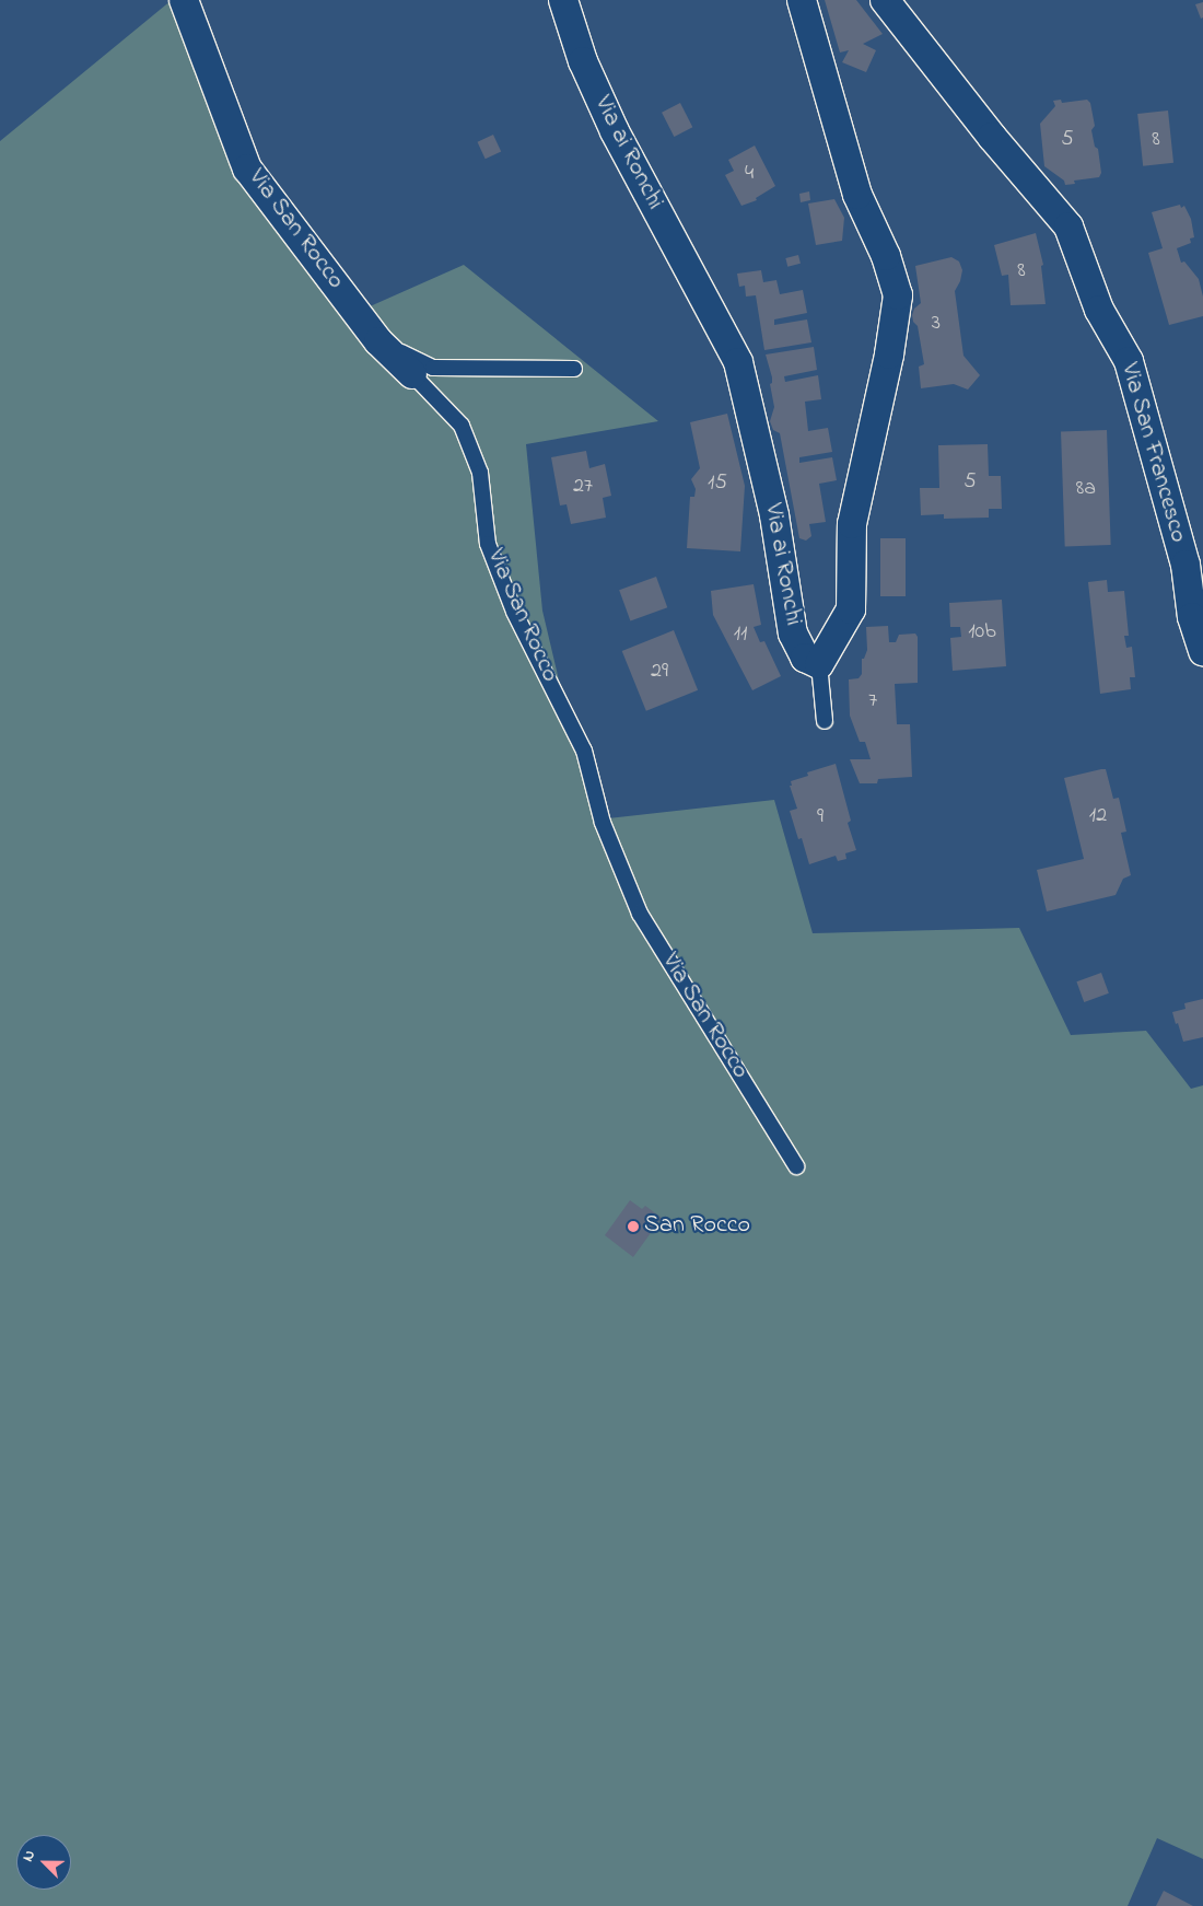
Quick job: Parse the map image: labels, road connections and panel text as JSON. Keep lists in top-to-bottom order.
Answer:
{
  "streets": {
    "street": ["Via ai Ronchi", "Via San Rocco", "Via San Francesco"]
  },
  "places": ["San Rocco"],
  "house_numbers": [
    "5",
    "8",
    "4",
    "8",
    "3",
    "5",
    "15",
    "27",
    "8a",
    "10b",
    "11",
    "29",
    "7",
    "12",
    "9"
  ],
  "north": "top left"
}
